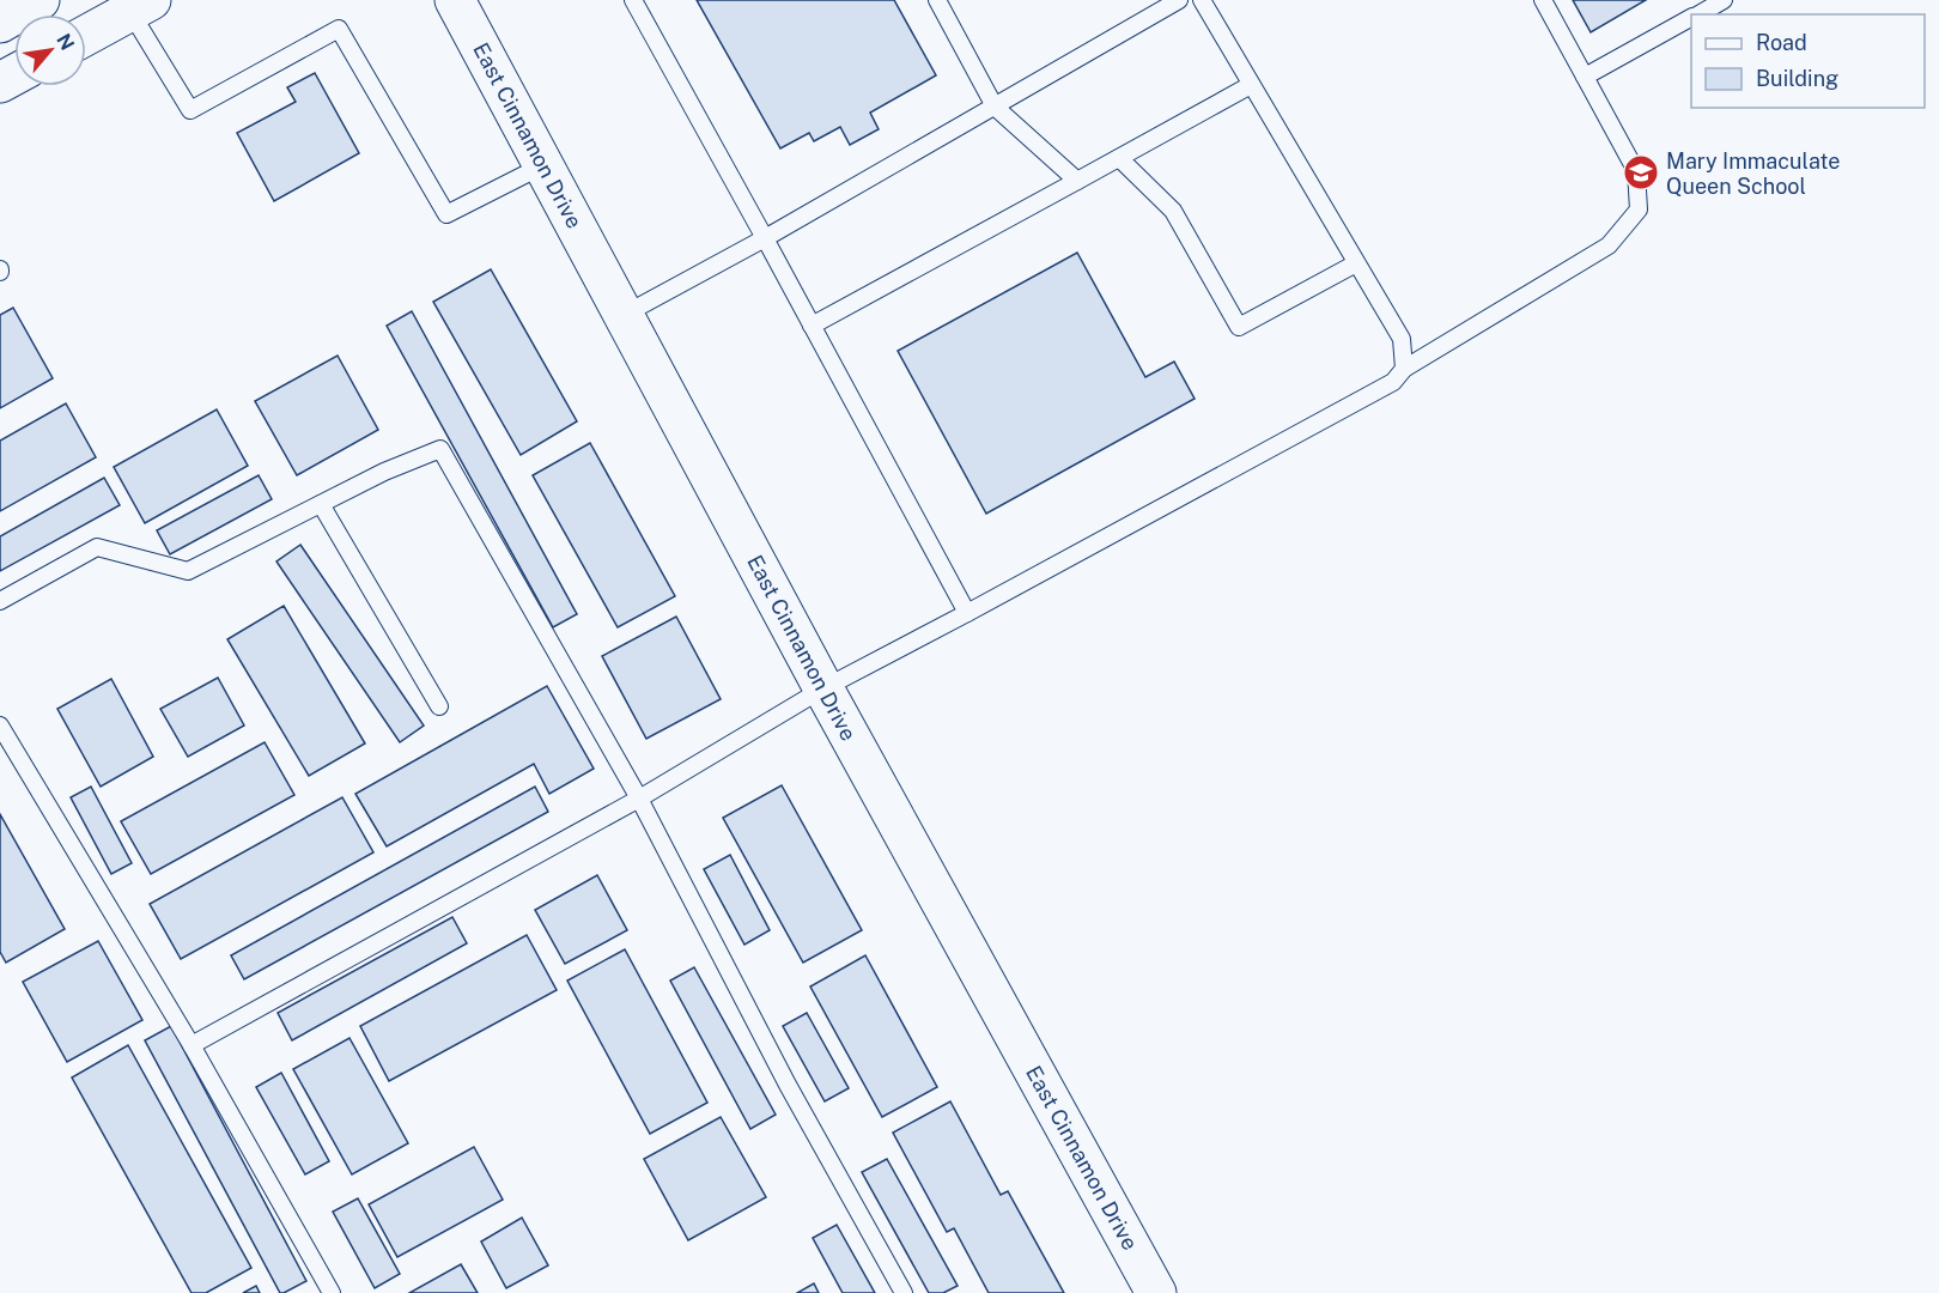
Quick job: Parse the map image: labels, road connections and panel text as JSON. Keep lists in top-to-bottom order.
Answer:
{
  "streets": {
    "street": ["East Cinnamon Drive"]
  },
  "places": {
    "school or university": ["Mary Immaculate Queen School"]
  },
  "legend": ["Road", "Building"],
  "north": "top right"
}
